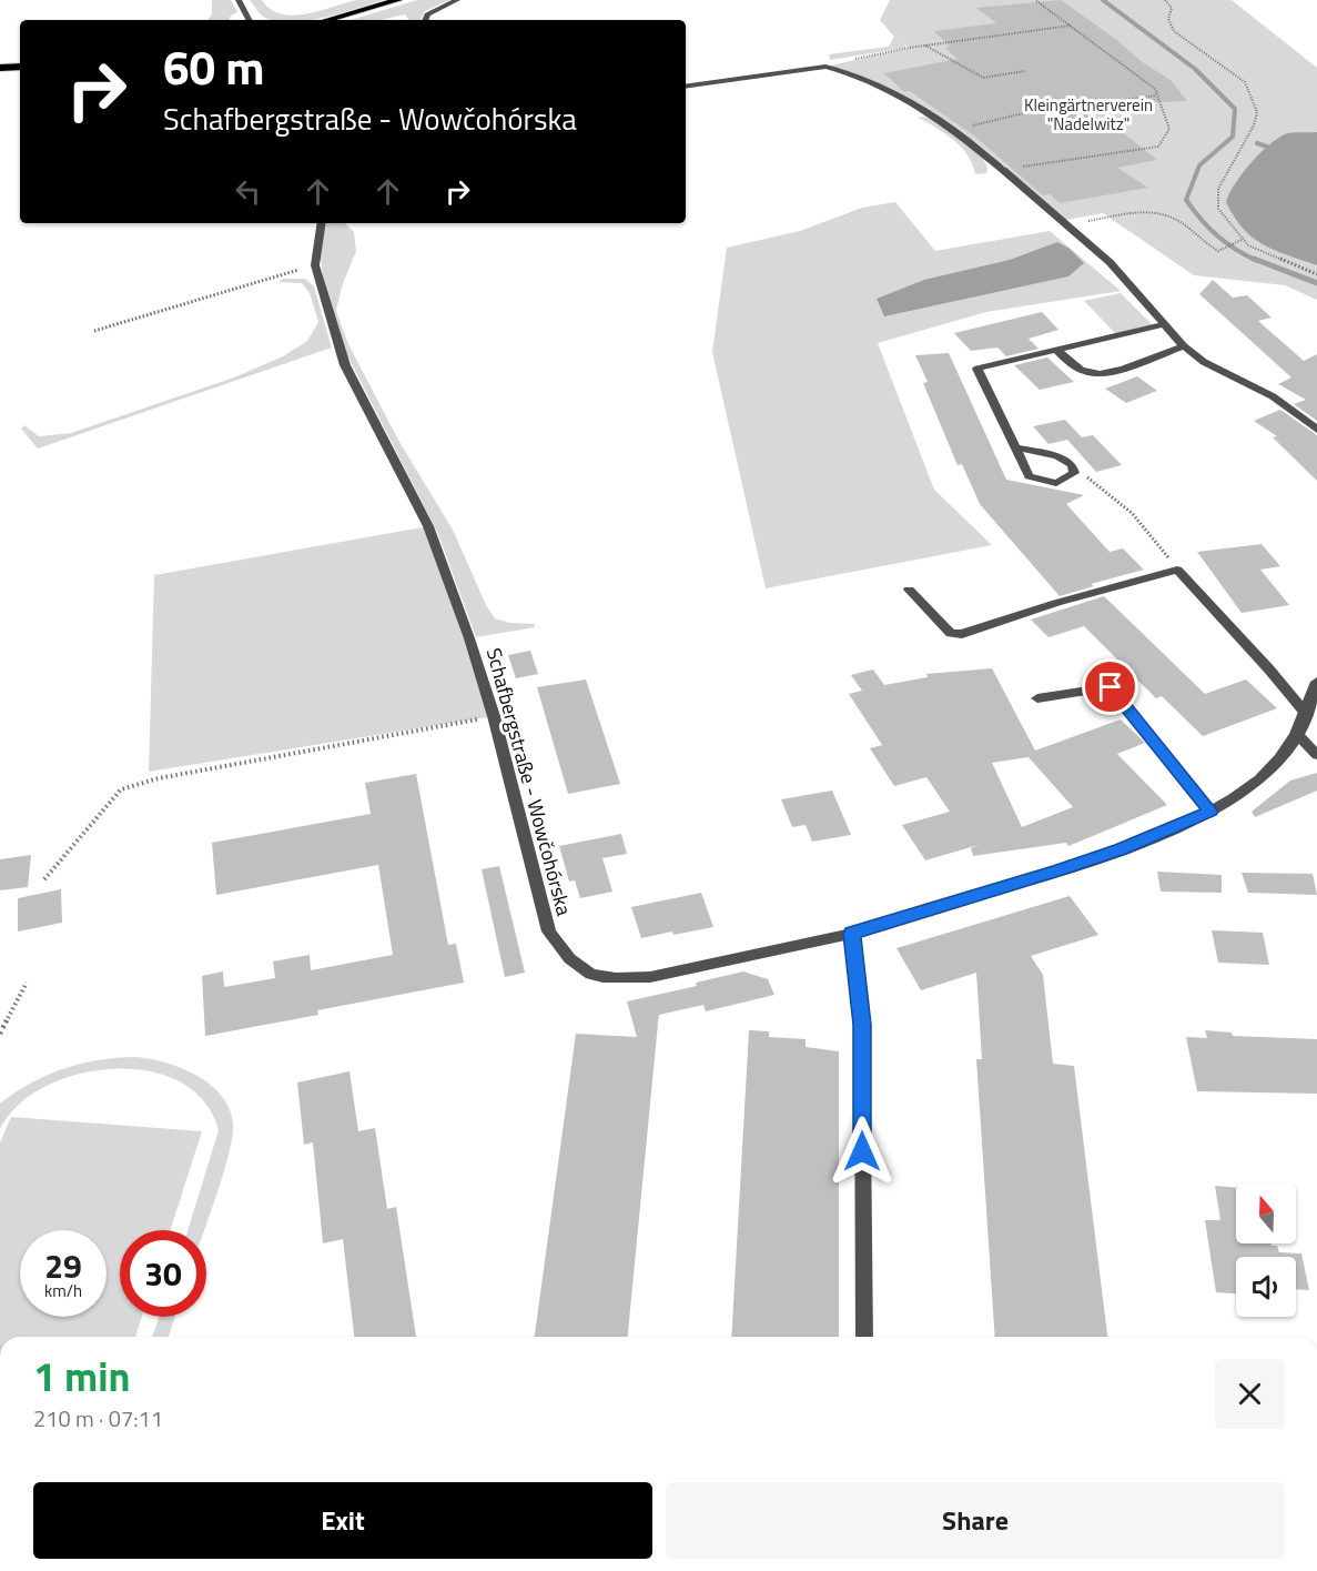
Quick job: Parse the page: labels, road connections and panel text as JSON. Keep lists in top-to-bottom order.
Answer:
{
  "streets": {
    "street": ["Schafbergstraße - Wowčohórska"]
  },
  "parks": ["Kleingärtnerverein \"Nadelwitz\""],
  "north": "top",
  "page": {
    "turn": ["60 m", "Schafbergstraße - Wowčohórska"],
    "speed": "29 km/h",
    "limit": "30",
    "heading": ["1 min", "210 m · 07:11"],
    "buttons": ["Exit", "Share"]
  }
}
